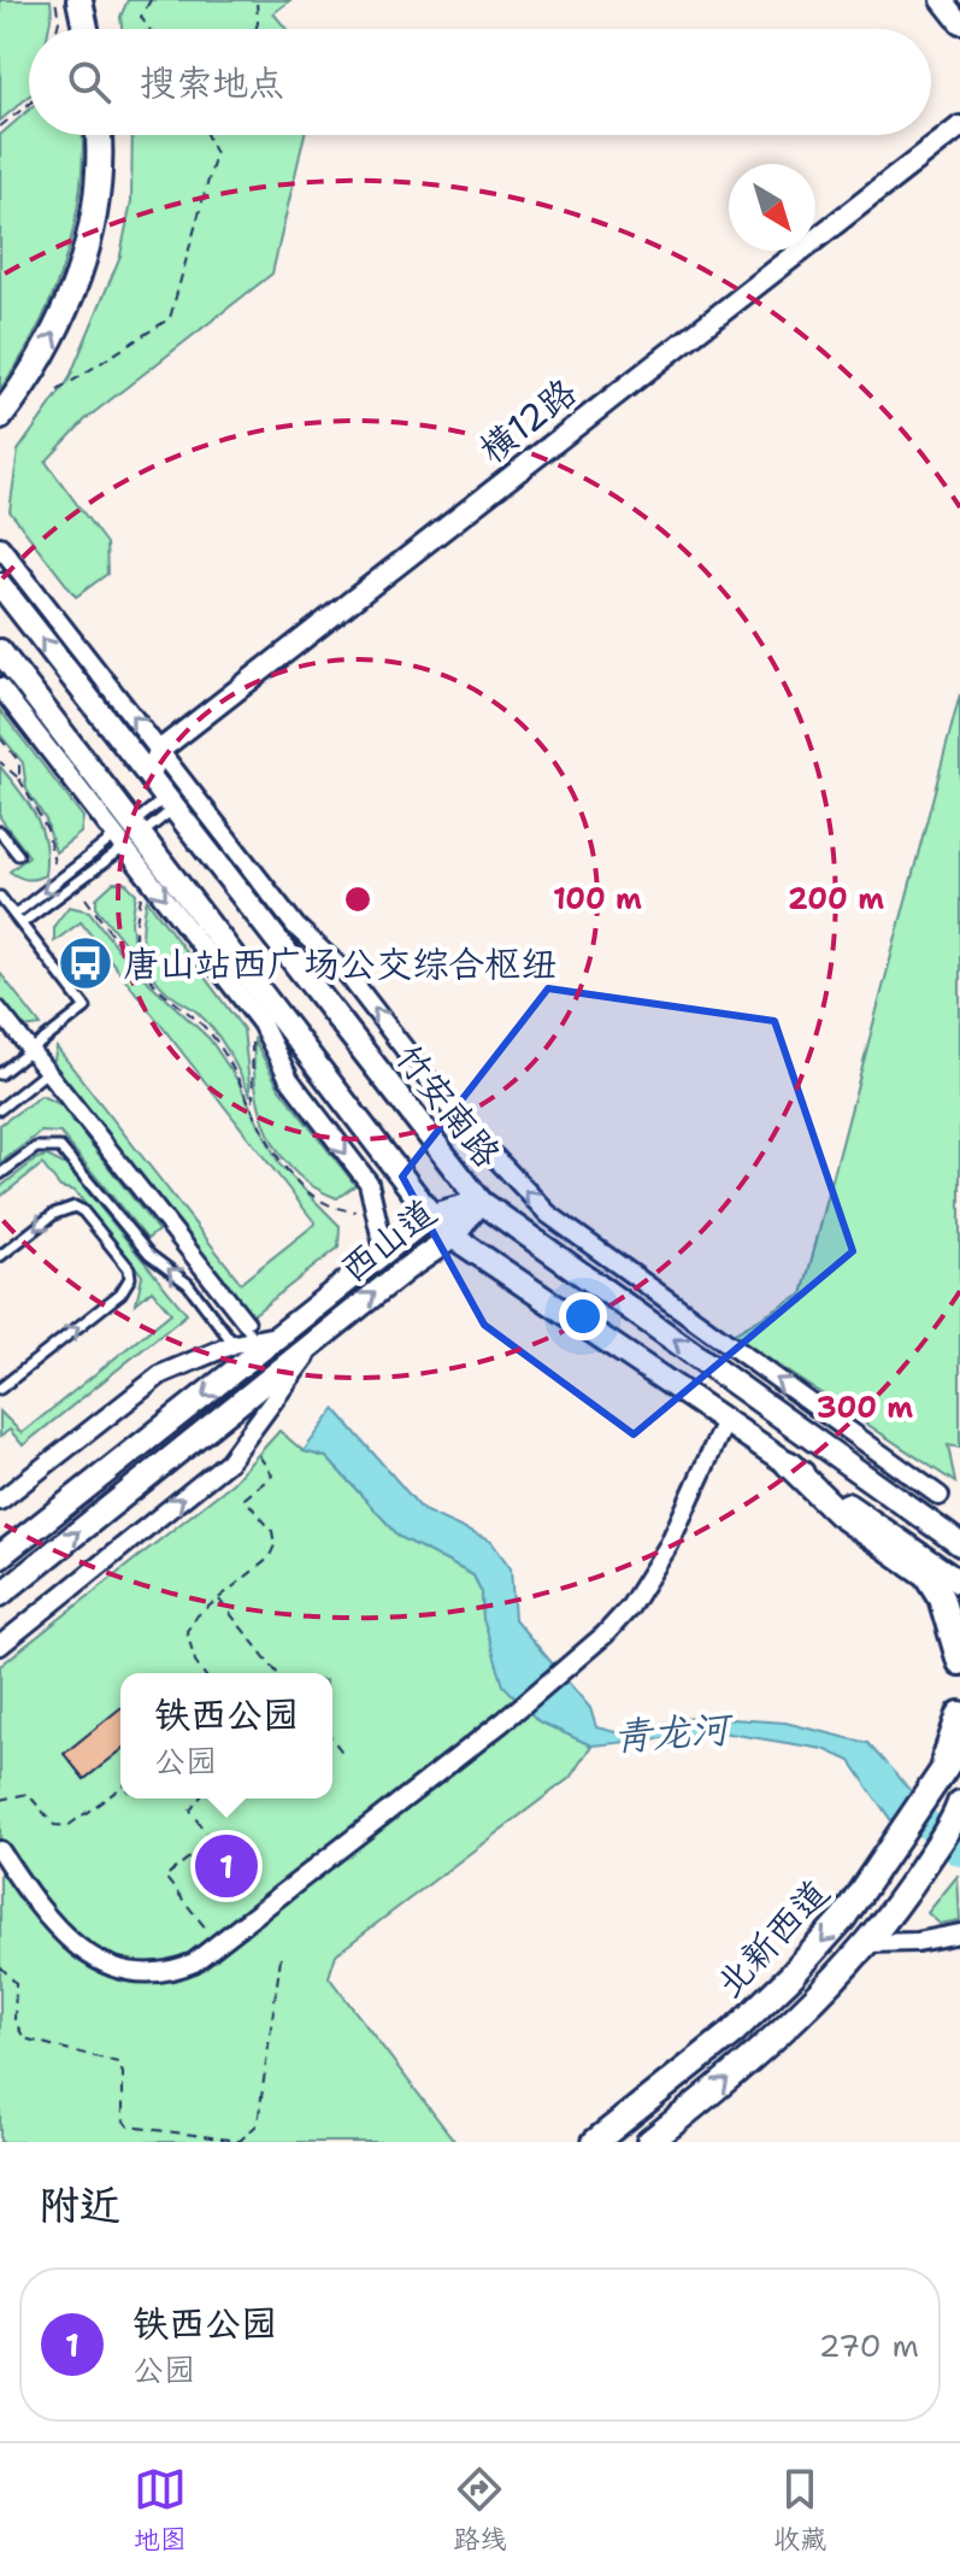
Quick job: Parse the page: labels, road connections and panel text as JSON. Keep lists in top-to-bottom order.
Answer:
{
  "streets": {
    "main road": ["竹安南路", "西山道", "北新西道"],
    "street": ["横12路"]
  },
  "crossings": [
    ["竹安南路", "西山道"]
  ],
  "water": ["青龙河"],
  "places": {
    "bus stop": ["唐山站西广场公交综合枢纽"]
  },
  "north": "bottom right",
  "page": {
    "search": "搜索地点",
    "popup": ["铁西公园", "公园"],
    "pins": "1",
    "heading": "附近",
    "list": [
      {
        "mark": "1",
        "name": "铁西公园",
        "note": "公园",
        "value": "270 m"
      }
    ],
    "nav": ["地图", "路线", "收藏"]
  },
  "rings": ["100 m", "200 m", "300 m"]
}
